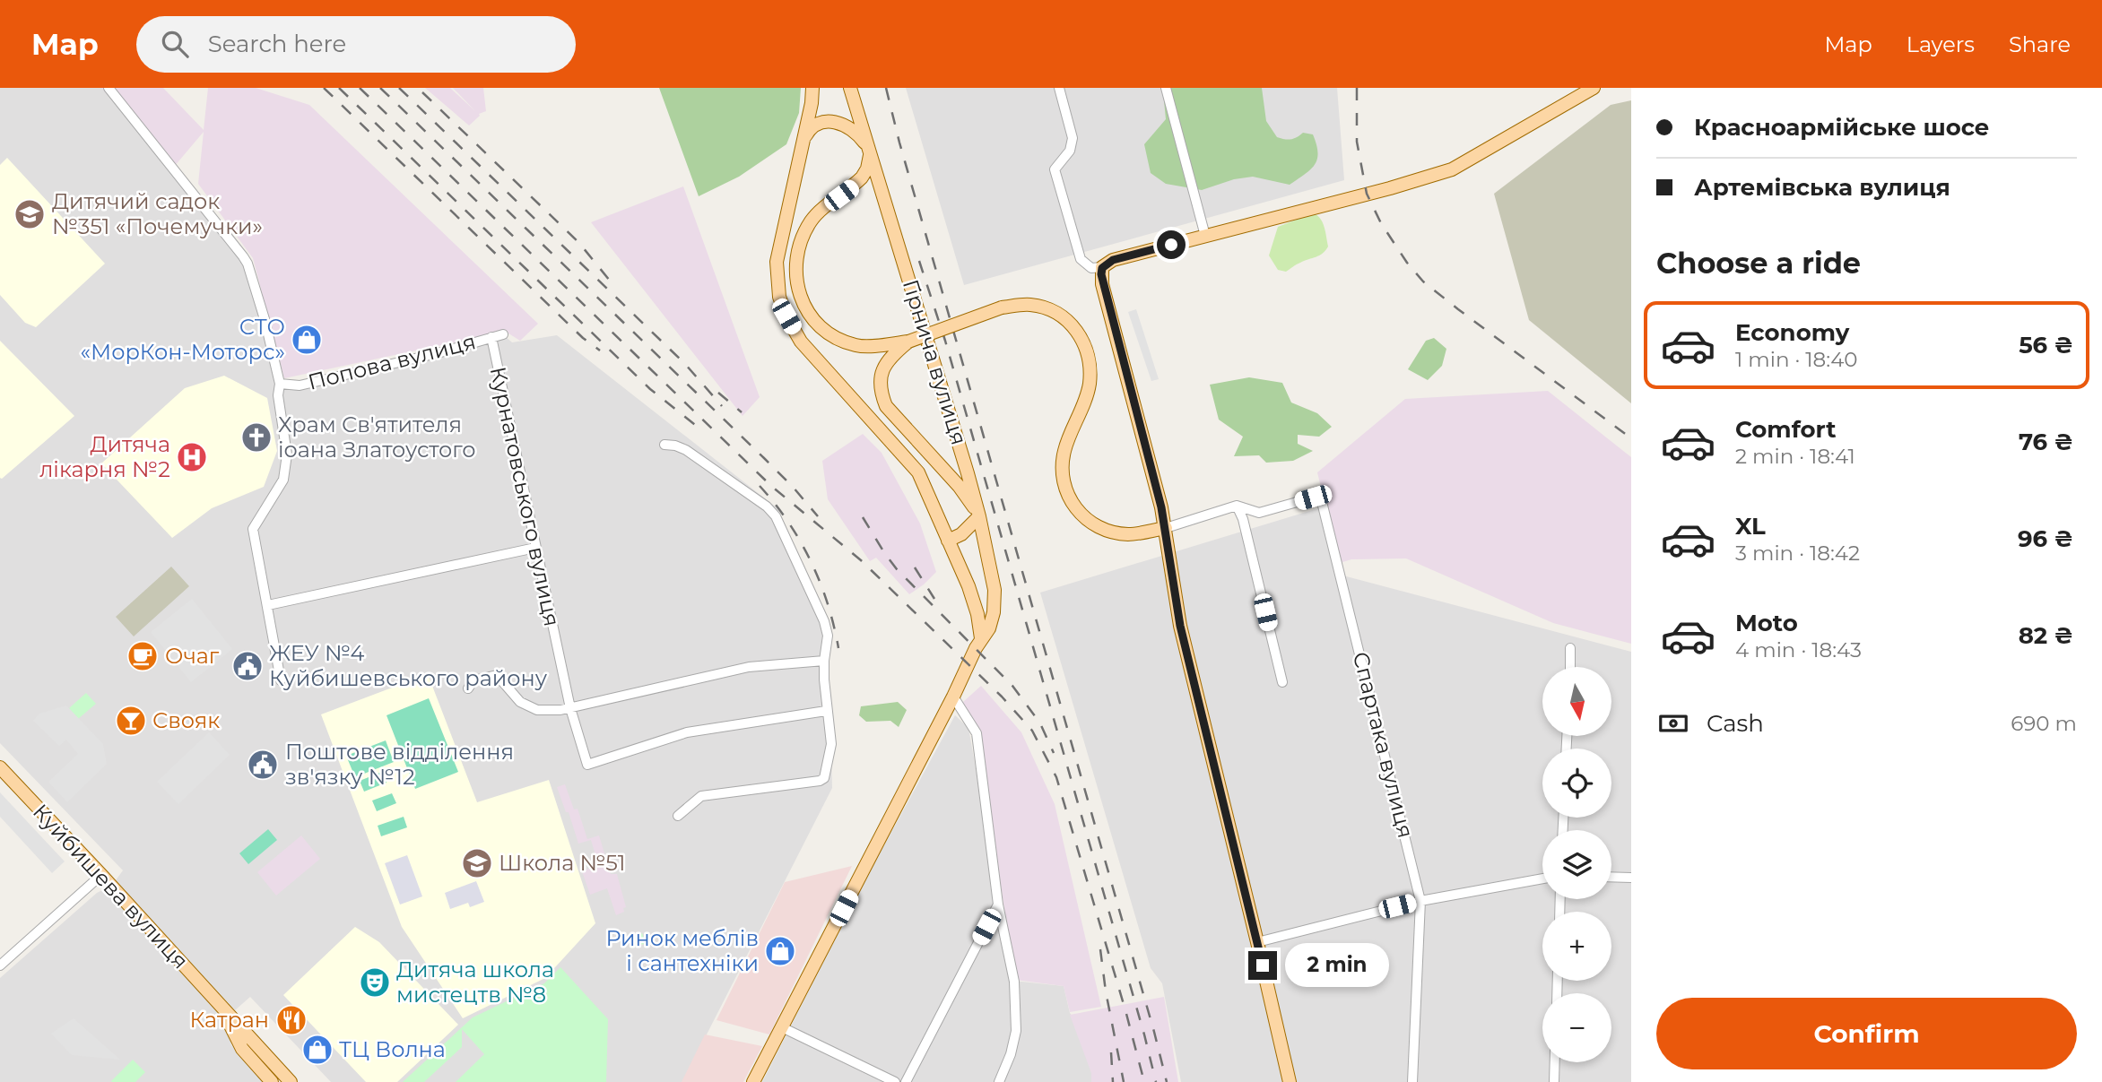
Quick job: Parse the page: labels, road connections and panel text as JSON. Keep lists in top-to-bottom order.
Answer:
{
  "streets": {
    "main road": ["Гірнича вулиця", "Куйбишева вулиця"],
    "street": ["Попова вулиця", "Курнатовського вулиця", "Спартака вулиця"]
  },
  "crossings": [
    ["Попова вулиця", "Курнатовського вулиця"]
  ],
  "places": {
    "school or university": ["Дитячий садок №351 «Почемучки»", "Школа №51"],
    "shop": ["СТО «МорКон-Моторс»", "Ринок меблів і сантехніки", "ТЦ Волна"],
    "church": ["Храм Св'ятителя іоана Златоустого"],
    "hospital": ["Дитяча лікарня №2"],
    "cafe": ["Очаг"],
    "public building": ["ЖЕУ №4 Куйбишевського району", "Поштове відділення зв'язку №12"],
    "bar": ["Свояк"],
    "theatre": ["Дитяча школа мистецтв №8"],
    "restaurant": ["Катран"]
  },
  "north": "bottom",
  "page": {
    "header": "Map",
    "search": "Search here",
    "nav": ["Map", "Layers", "Share"],
    "banner": ["Красноармійське шосе", "Артемівська вулиця"],
    "heading": "Choose a ride",
    "list": [
      {
        "name": "Economy",
        "note": "1 min · 18:40",
        "value": "56 ₴"
      },
      {
        "name": "Comfort",
        "note": "2 min · 18:41",
        "value": "76 ₴"
      },
      {
        "name": "XL",
        "note": "3 min · 18:42",
        "value": "96 ₴"
      },
      {
        "name": "Moto",
        "note": "4 min · 18:43",
        "value": "82 ₴"
      }
    ],
    "map_buttons": ["+", "−"],
    "pay": ["Cash", "690 m"],
    "bubble": "2 min",
    "buttons": "Confirm"
  }
}
